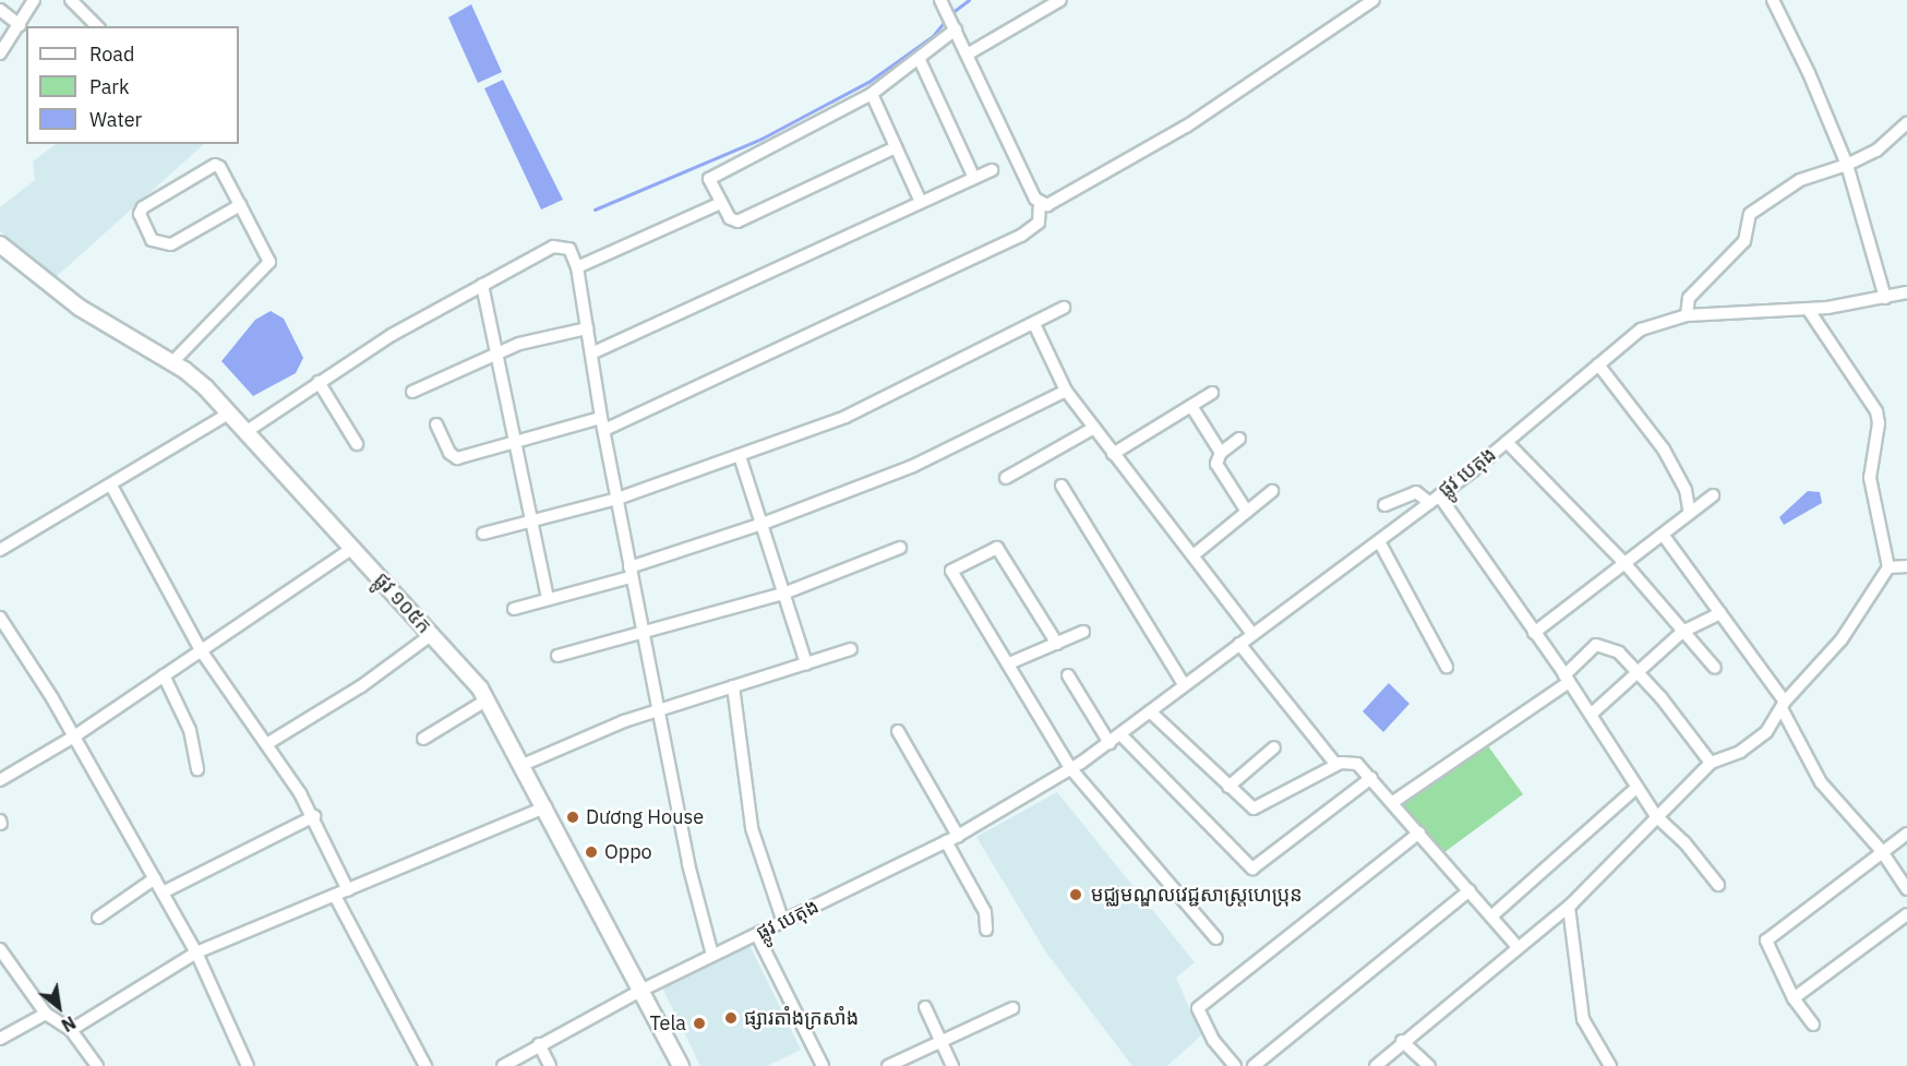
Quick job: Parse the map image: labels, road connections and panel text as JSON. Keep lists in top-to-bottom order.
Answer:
{
  "streets": {
    "main road": ["ផ្លូវ ១០៥ក"],
    "street": ["ផ្លូវ បេតុង"]
  },
  "crossings": [
    ["ផ្លូវ បេតុង", "ផ្លូវ ១០៥ក"]
  ],
  "places": [
    "Dương House",
    "Oppo",
    "មជ្ឈមណ្ឌលវេជ្ជសាស្ត្រហេប្រុន",
    "ផ្សារតាំងក្រសាំង",
    "Tela"
  ],
  "legend": ["Road", "Park", "Water"],
  "north": "bottom right"
}
